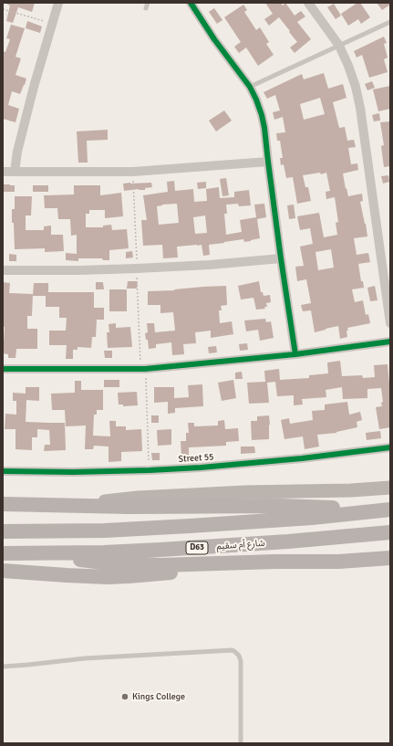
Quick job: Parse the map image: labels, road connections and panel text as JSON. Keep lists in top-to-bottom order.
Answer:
{
  "streets": {
    "main road": ["شارع أم سقيم", "D63"],
    "street": ["Street 55"]
  },
  "places": ["Kings College"]
}
